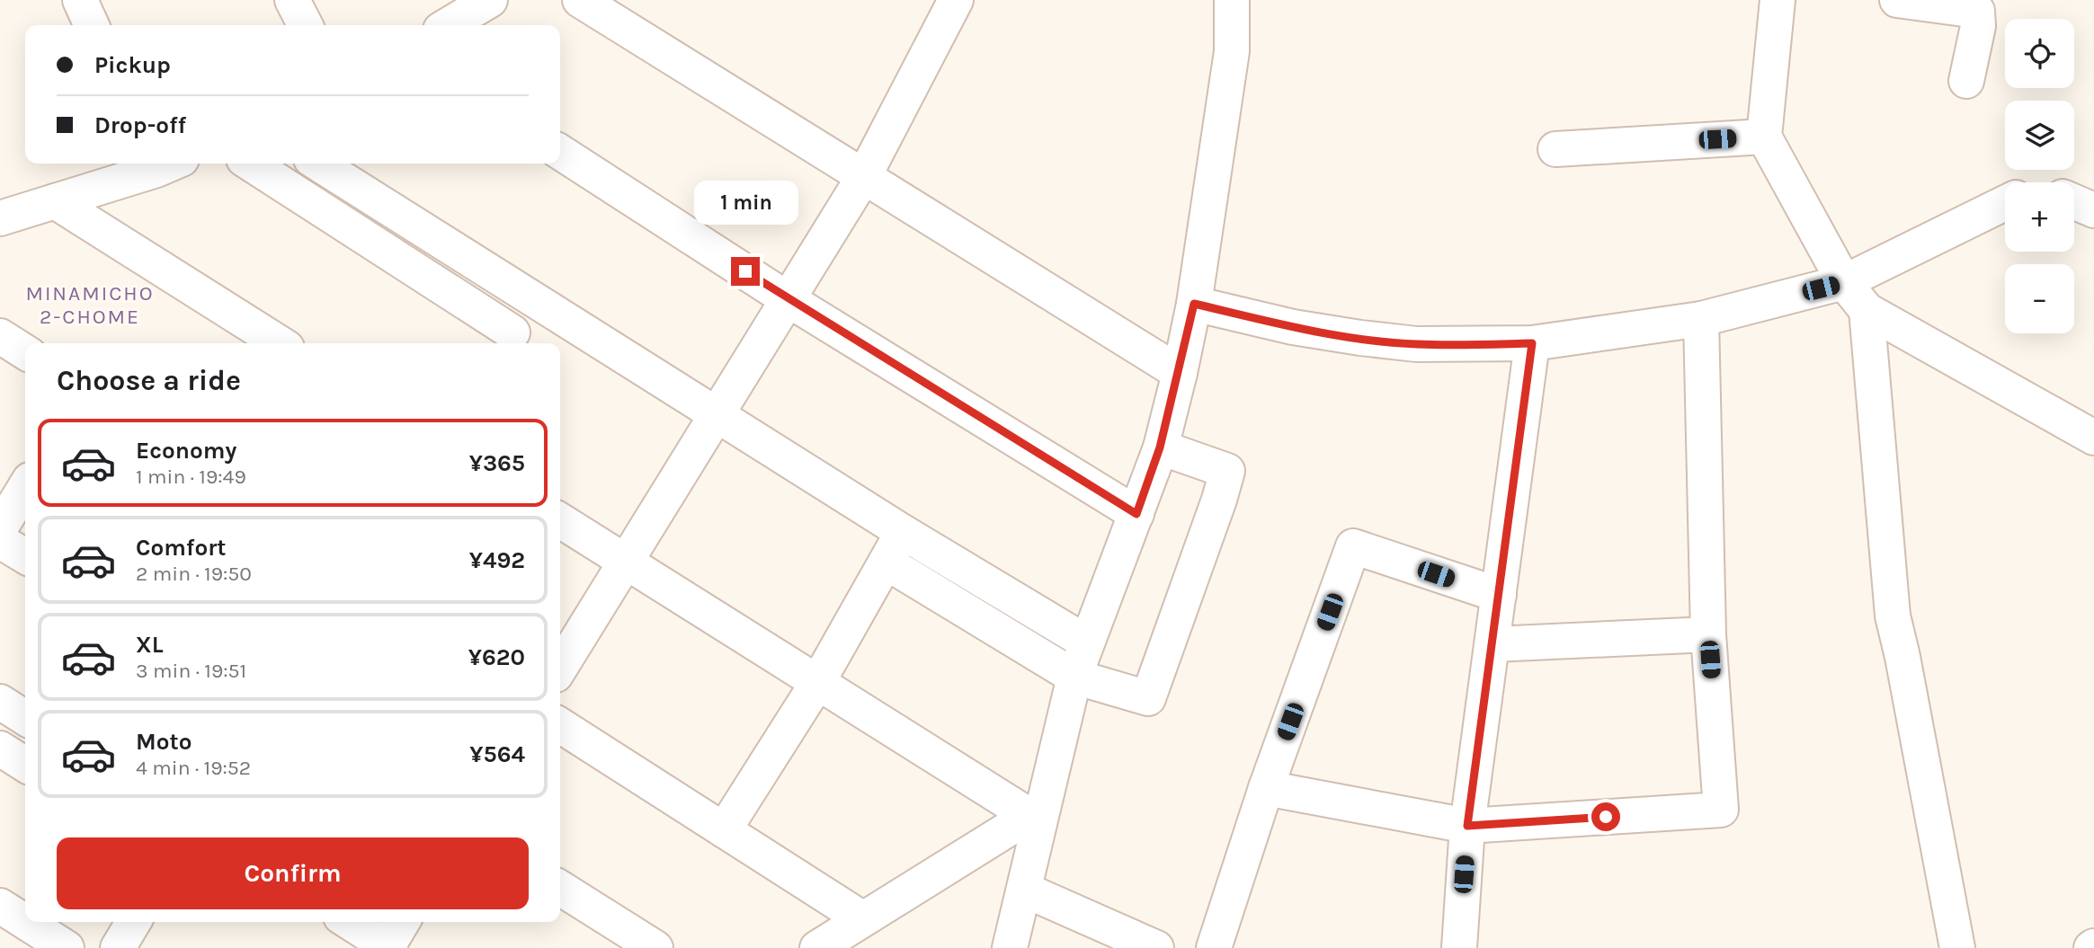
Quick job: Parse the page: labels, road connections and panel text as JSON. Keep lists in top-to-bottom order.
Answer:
{
  "districts": ["MINAMICHO 2-CHOME"],
  "page": {
    "map_buttons": ["+", "−"],
    "banner": ["Pickup", "Drop-off"],
    "bubble": "1 min",
    "heading": "Choose a ride",
    "list": [
      {
        "name": "Economy",
        "note": "1 min · 19:49",
        "value": "¥365"
      },
      {
        "name": "Comfort",
        "note": "2 min · 19:50",
        "value": "¥492"
      },
      {
        "name": "XL",
        "note": "3 min · 19:51",
        "value": "¥620"
      },
      {
        "name": "Moto",
        "note": "4 min · 19:52",
        "value": "¥564"
      }
    ],
    "buttons": "Confirm"
  }
}
